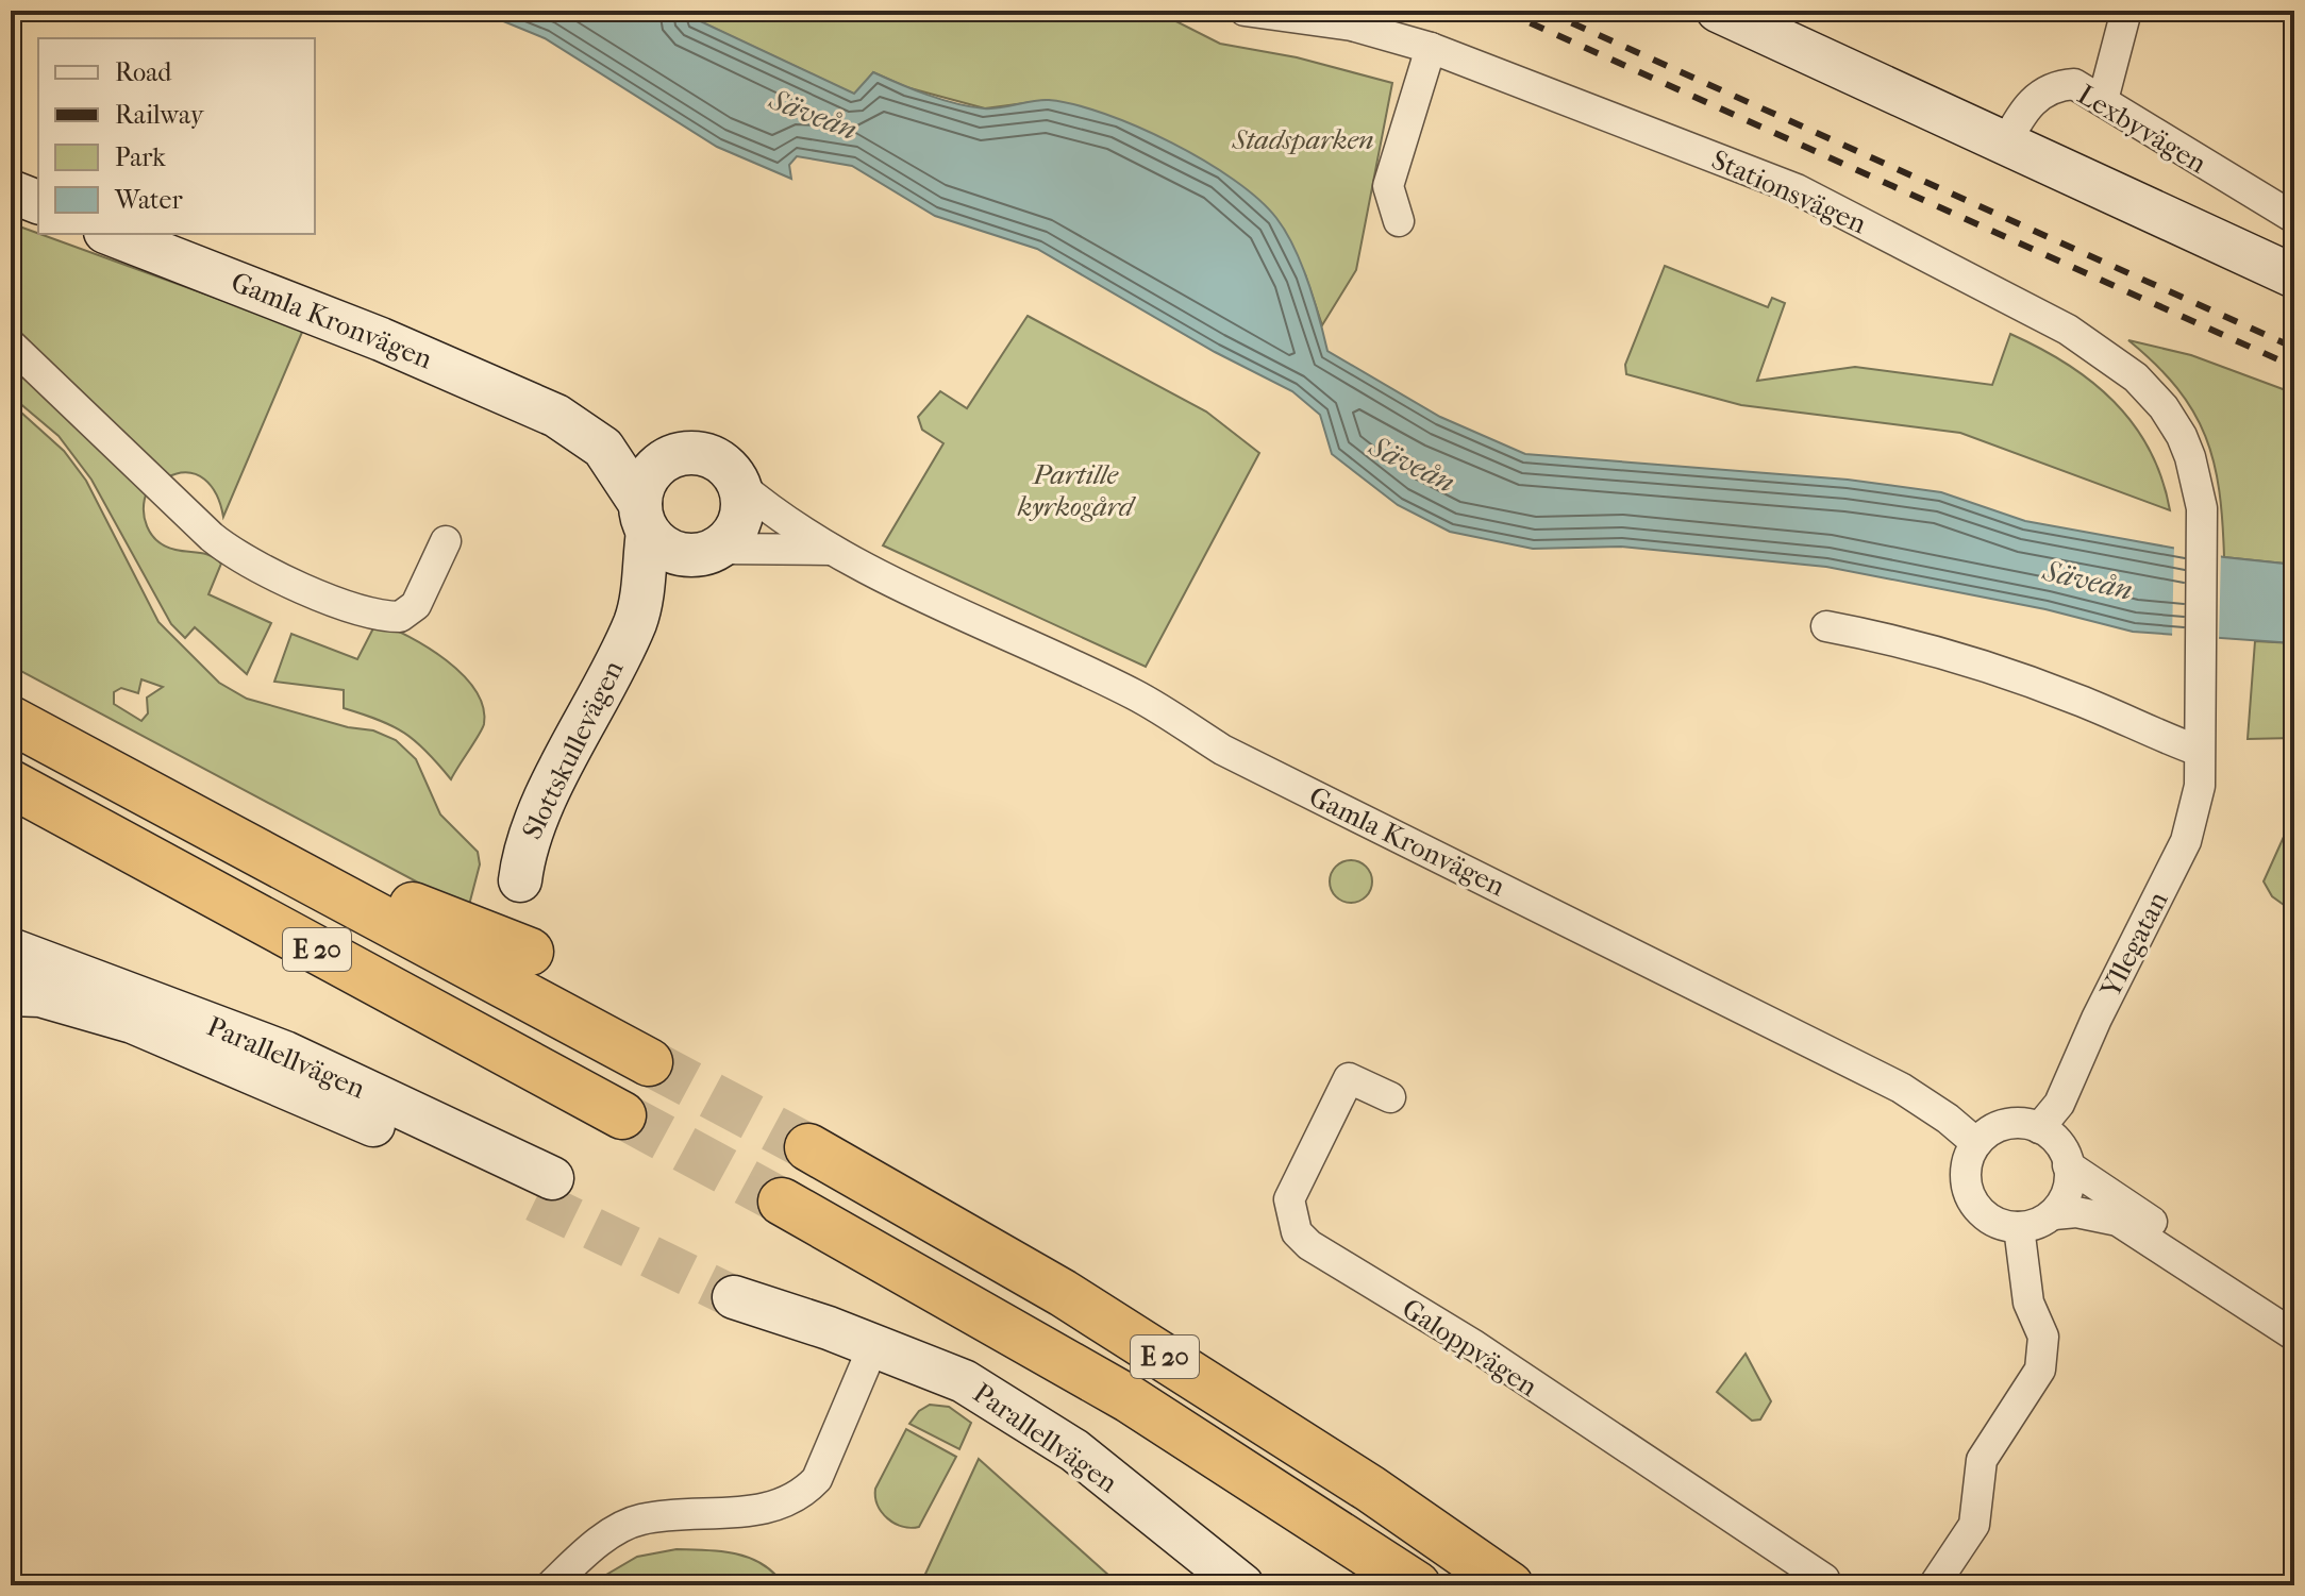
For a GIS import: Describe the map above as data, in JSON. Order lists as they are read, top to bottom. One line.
{"streets":{"highway":["E 20"],"street":["Lexbyvägen","Stationsvägen","Gamla Kronvägen","Slottskullevägen","Yllegatan","Parallellvägen","Galoppvägen"]},"crossings":[["Stationsvägen","Yllegatan"],["Gamla Kronvägen","Slottskullevägen"],["Gamla Kronvägen","Yllegatan"]],"water":["Säveån"],"parks":["Stadsparken","Partille kyrkogård"],"legend":["Road","Railway","Park","Water"]}
